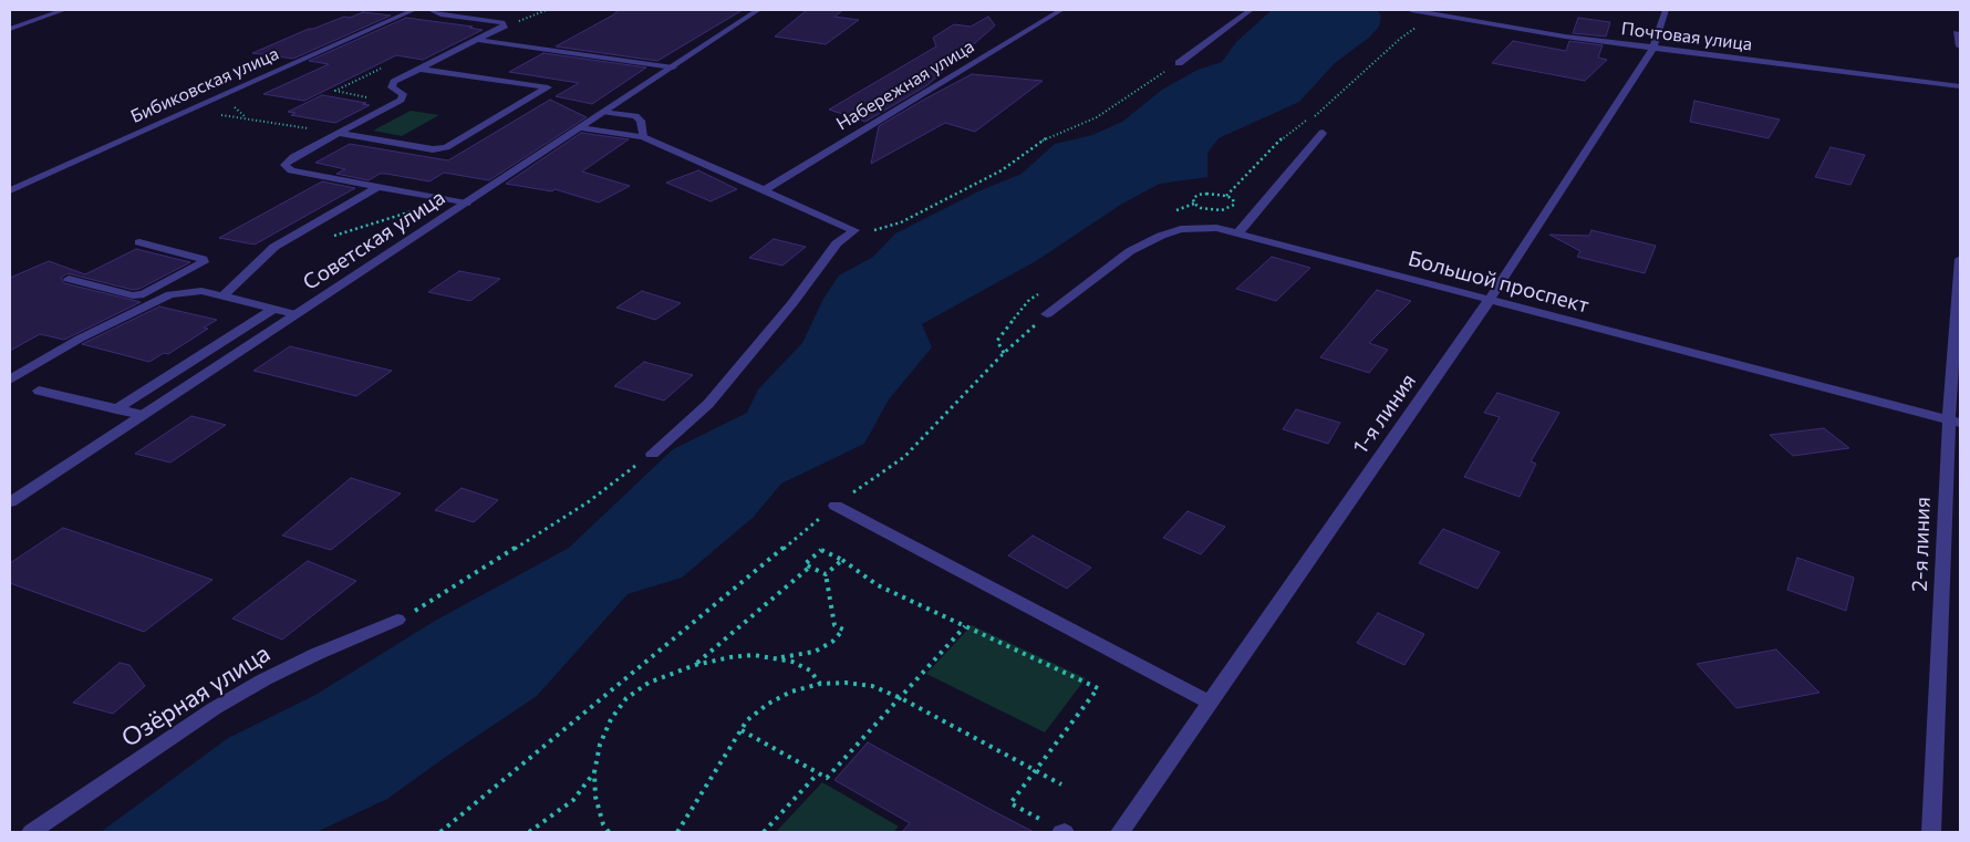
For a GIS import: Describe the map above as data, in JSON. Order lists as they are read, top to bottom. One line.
{"streets":{"street":["Почтовая улица","Бибиковская улица","Набережная улица","Советская улица","Большой проспект","1-я линия","2-я линия","Озёрная улица"]},"crossings":[["Почтовая улица","1-я линия"],["Большой проспект","1-я линия"],["Большой проспект","2-я линия"]]}
